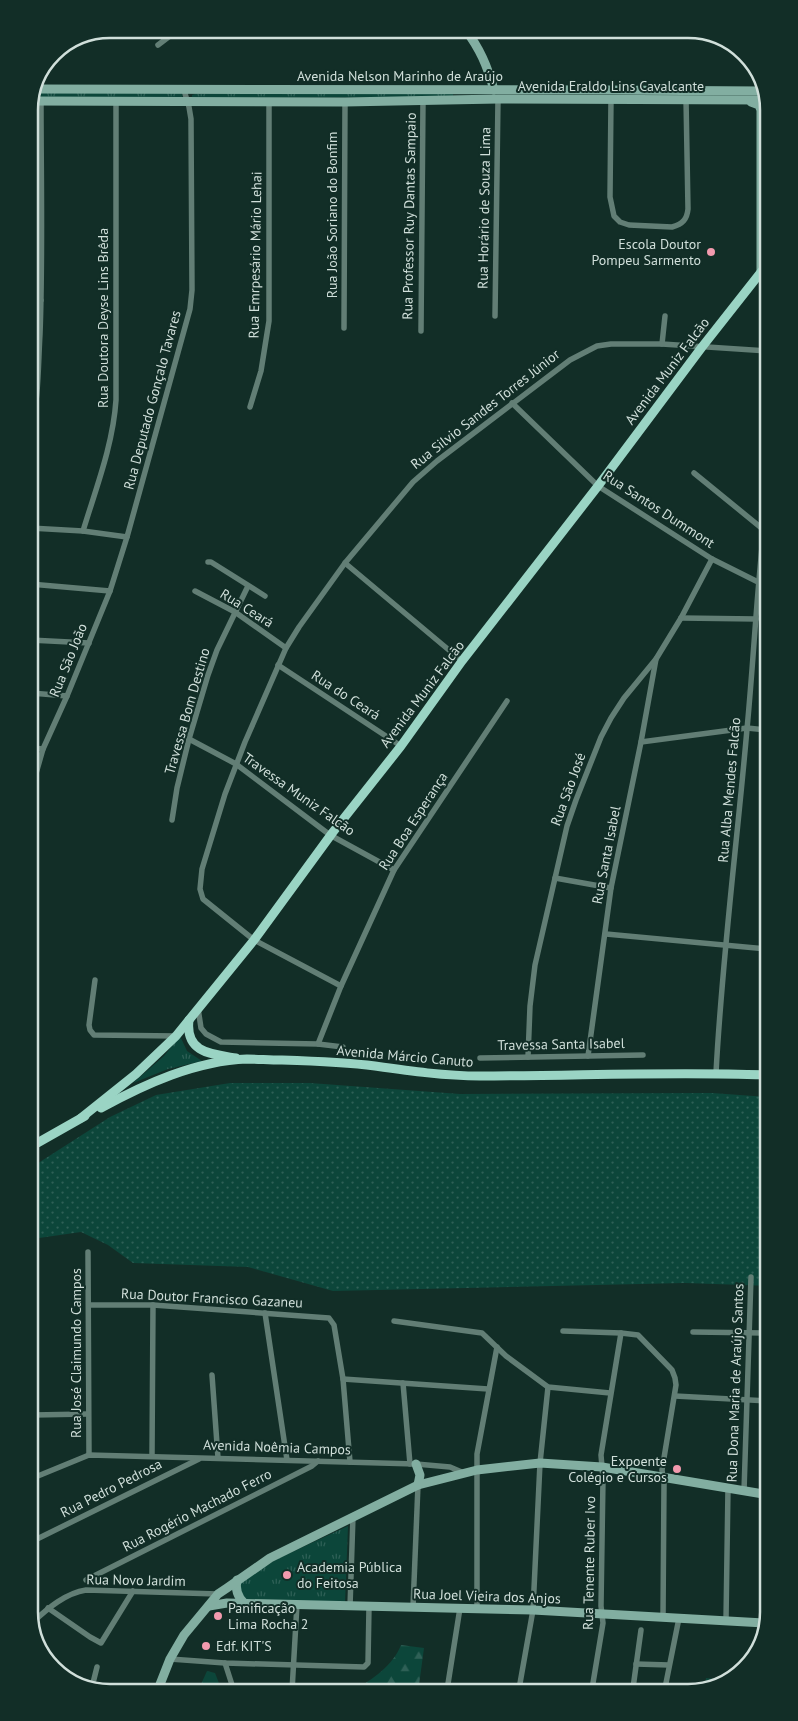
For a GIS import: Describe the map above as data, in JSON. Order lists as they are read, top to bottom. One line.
{"streets":{"main road":["Avenida Nelson Marinho de Araújo","Avenida Eraldo Lins Cavalcante","Avenida Muniz Falcão","Avenida Márcio Canuto","Rua Joel Vieira dos Anjos"],"street":["Rua Horário de Souza Lima","Rua João Soriano do Bonfim","Rua Professor Ruy Dantas Sampaio","Rua Emrpesário Mário Lehai","Rua Doutora Deyse Lins Brêda","Rua Deputado Gonçalo Tavares","Rua Silvio Sandes Torres Júnior","Rua Santos Dummont","Rua Ceará","Rua São João","Rua do Ceará","Travessa Bom Destino","Rua São José","Rua Alba Mendes Falcão","Travessa Muniz Falcão","Rua Boa Esperança","Rua Santa Isabel","Travessa Santa Isabel","Rua Doutor Francisco Gazaneu","Rua José Claimundo Campos","Rua Dona Maria de Araújo Santos","Avenida Noêmia Campos","Rua Pedro Pedrosa","Rua Rogério Machado Ferro","Rua Tenente Ruber Ivo","Rua Novo Jardim"]},"crossings":[["Avenida Nelson Marinho de Araújo","Avenida Eraldo Lins Cavalcante"],["Avenida Nelson Marinho de Araújo","Rua Deputado Gonçalo Tavares"],["Avenida Eraldo Lins Cavalcante","Rua Horário de Souza Lima"],["Avenida Eraldo Lins Cavalcante","Rua João Soriano do Bonfim"],["Avenida Eraldo Lins Cavalcante","Rua Professor Ruy Dantas Sampaio"],["Avenida Eraldo Lins Cavalcante","Rua Emrpesário Mário Lehai"],["Avenida Eraldo Lins Cavalcante","Rua Deputado Gonçalo Tavares"],["Avenida Muniz Falcão","Rua Silvio Sandes Torres Júnior"],["Avenida Muniz Falcão","Rua Santos Dummont"],["Avenida Muniz Falcão","Rua do Ceará"],["Avenida Muniz Falcão","Travessa Muniz Falcão"],["Avenida Muniz Falcão","Avenida Márcio Canuto"],["Rua Deputado Gonçalo Tavares","Rua São João"],["Rua Silvio Sandes Torres Júnior","Rua Santos Dummont"],["Rua Silvio Sandes Torres Júnior","Rua Ceará"],["Rua Silvio Sandes Torres Júnior","Rua do Ceará"],["Rua Silvio Sandes Torres Júnior","Travessa Muniz Falcão"],["Rua Silvio Sandes Torres Júnior","Rua Boa Esperança"],["Rua Santos Dummont","Rua São José"],["Rua Santos Dummont","Rua Alba Mendes Falcão"],["Rua Ceará","Travessa Bom Destino"],["Travessa Bom Destino","Travessa Muniz Falcão"],["Rua São José","Rua Santa Isabel"],["Rua São José","Travessa Santa Isabel"],["Rua Alba Mendes Falcão","Avenida Márcio Canuto"],["Travessa Muniz Falcão","Rua Boa Esperança"],["Rua Santa Isabel","Travessa Santa Isabel"],["Rua Doutor Francisco Gazaneu","Rua José Claimundo Campos"],["Rua José Claimundo Campos","Avenida Noêmia Campos"],["Avenida Noêmia Campos","Rua Pedro Pedrosa"],["Avenida Noêmia Campos","Rua Rogério Machado Ferro"],["Rua Tenente Ruber Ivo","Rua Joel Vieira dos Anjos"]],"places":["Escola Doutor Pompeu Sarmento","Expoente Colégio e Cursos","Academia Pública do Feitosa","Panificação Lima Rocha 2","Edf. KIT'S"]}
